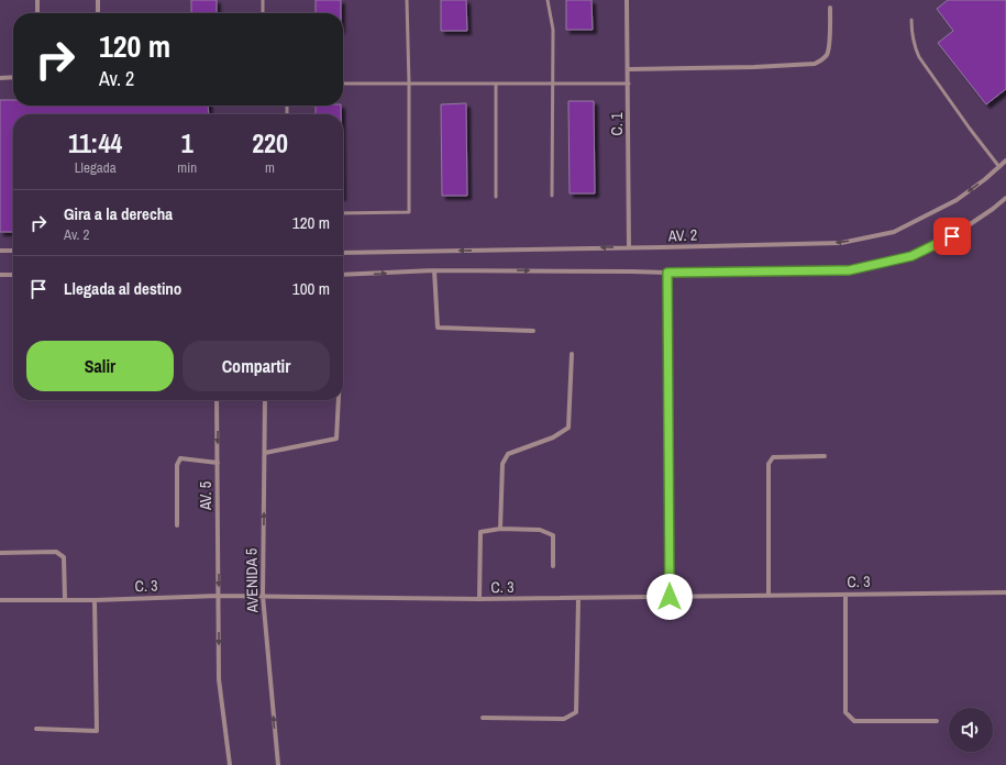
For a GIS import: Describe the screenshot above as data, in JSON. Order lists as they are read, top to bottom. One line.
{"streets":{"street":["C. 1","AV. 2","AV. 5","AVENIDA 5","C. 3"]},"crossings":[["C. 1","AV. 2"],["AV. 5","C. 3"],["AVENIDA 5","C. 3"]],"one_way":["AV. 5","AVENIDA 5"],"page":{"turn":["120 m","Av. 2"],"eta":["11:44","Llegada","1","min","220","m"],"list":[{"name":"Gira a la derecha","note":"Av. 2","value":"120 m"},{"name":"Llegada al destino","value":"100 m"}],"buttons":["Salir","Compartir"]}}
